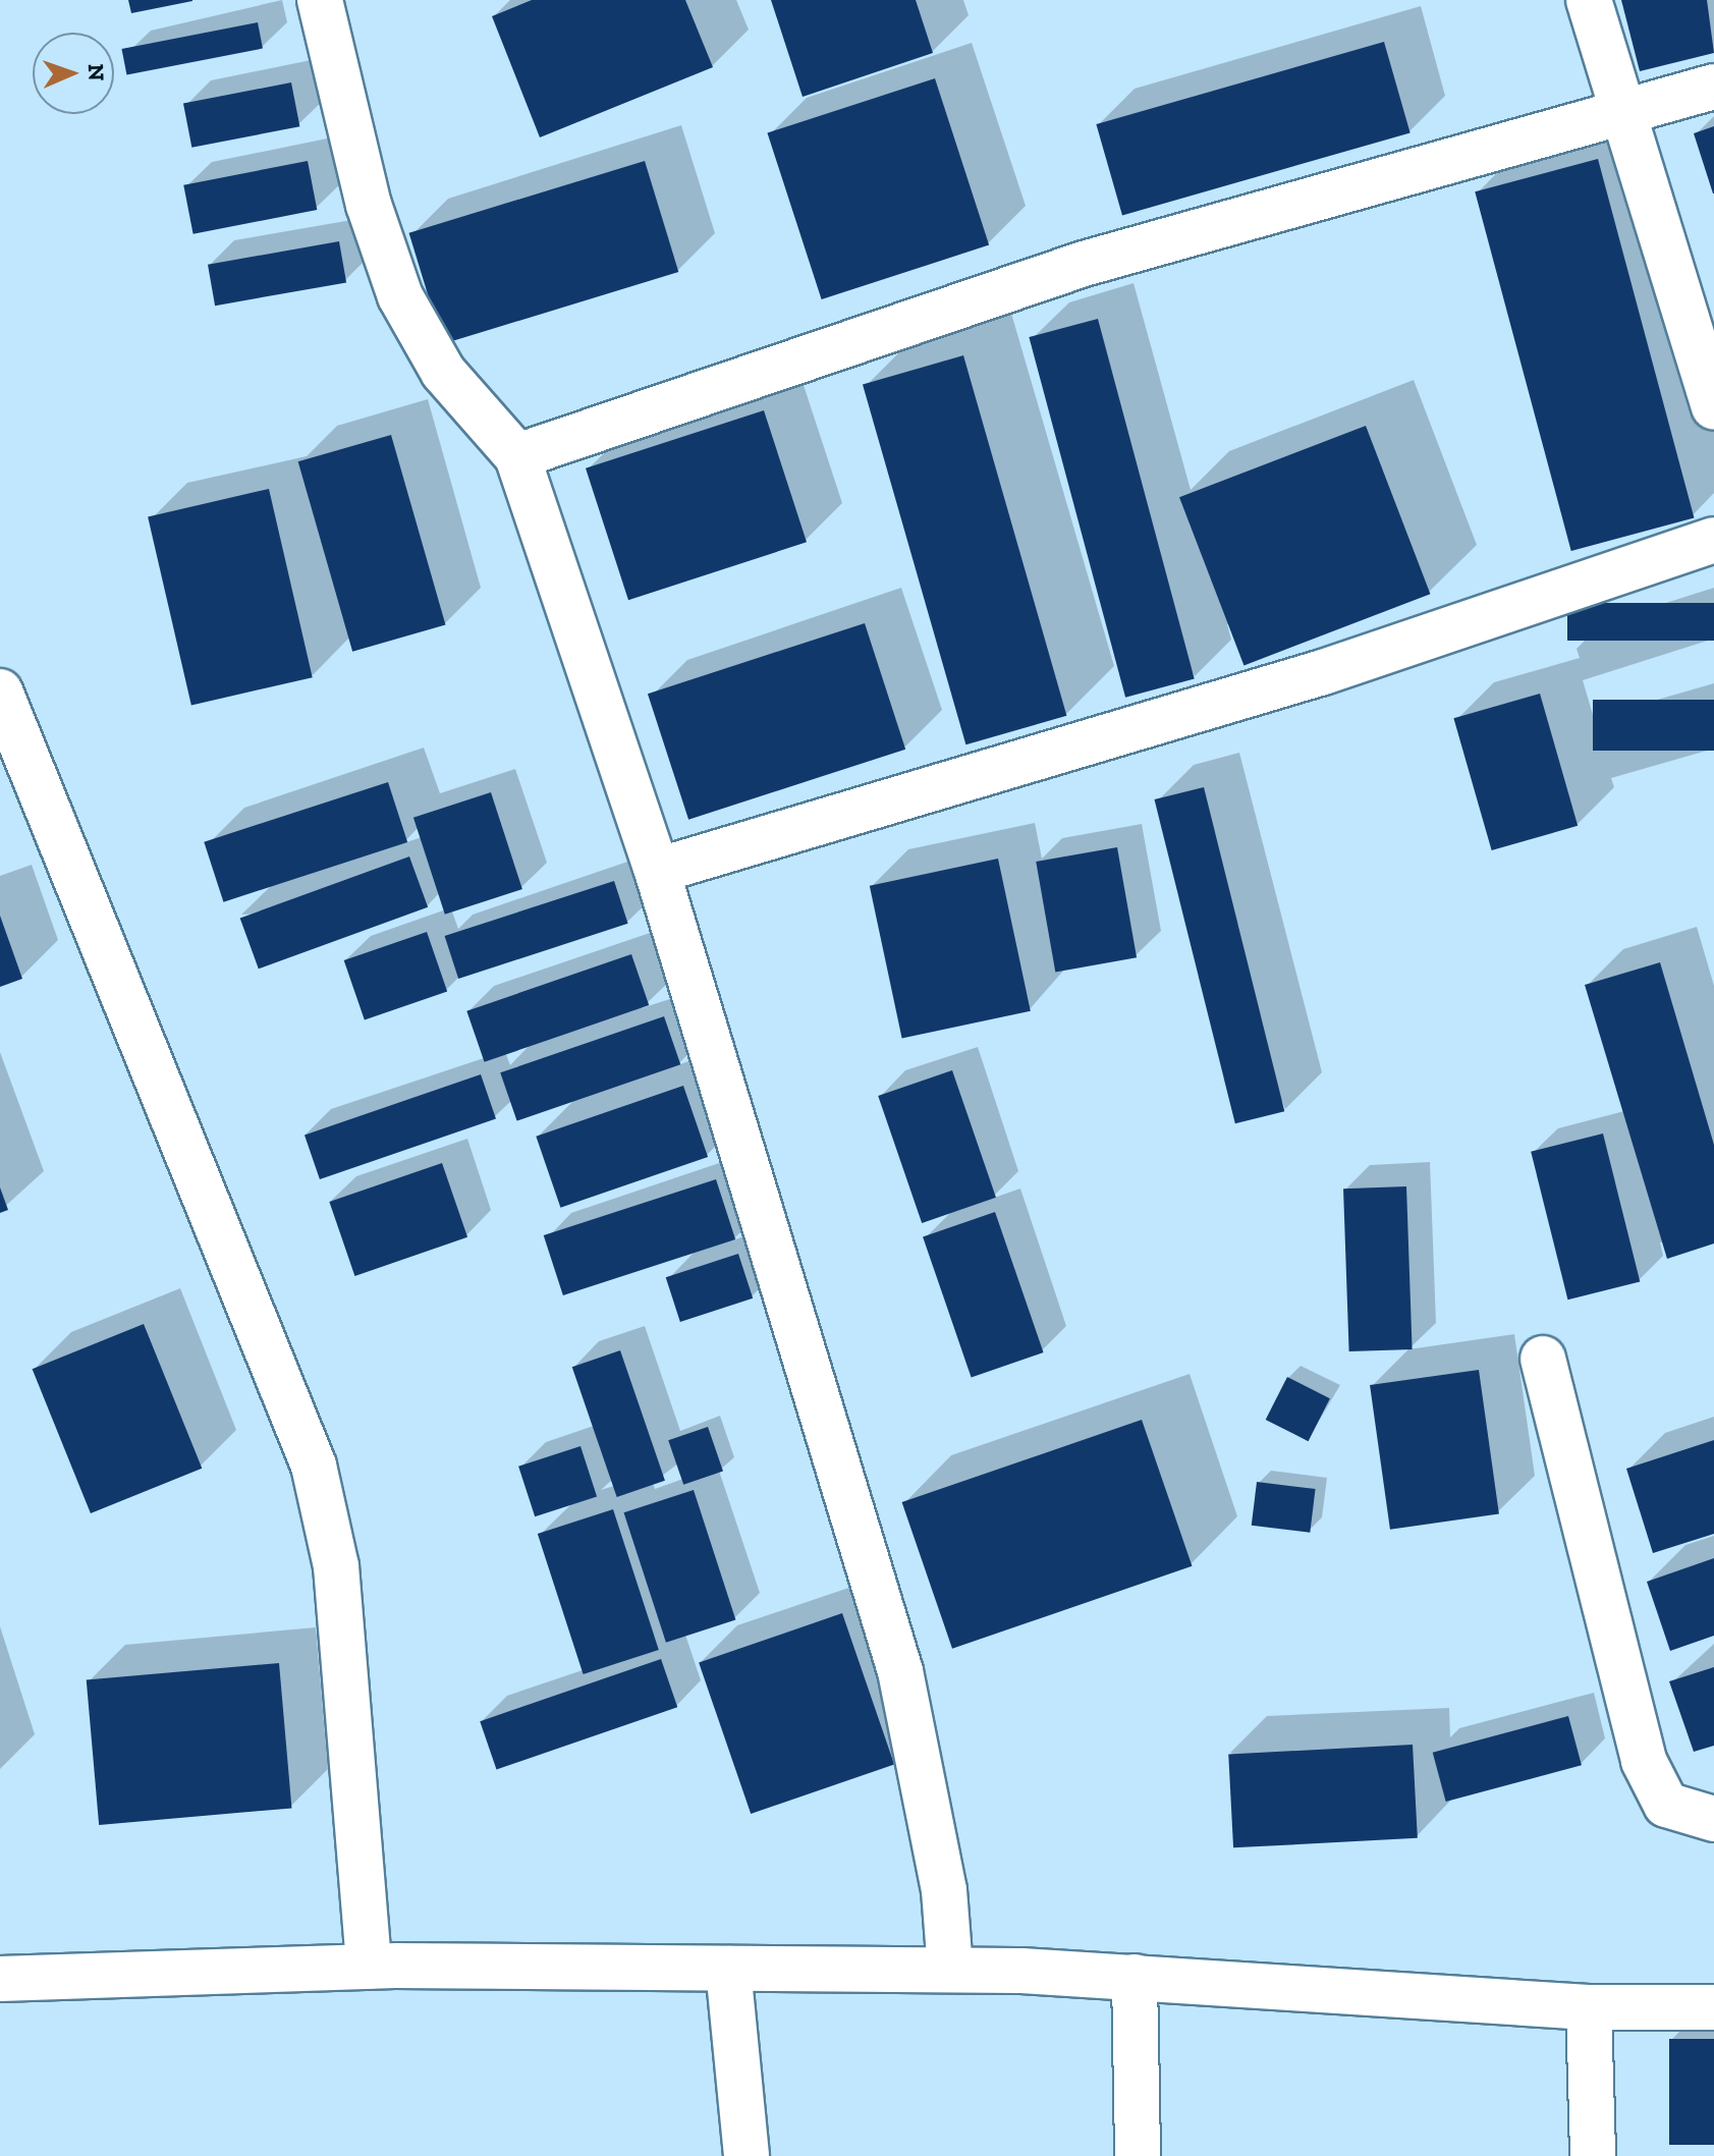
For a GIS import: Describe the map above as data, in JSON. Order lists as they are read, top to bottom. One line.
{"north":"right"}
